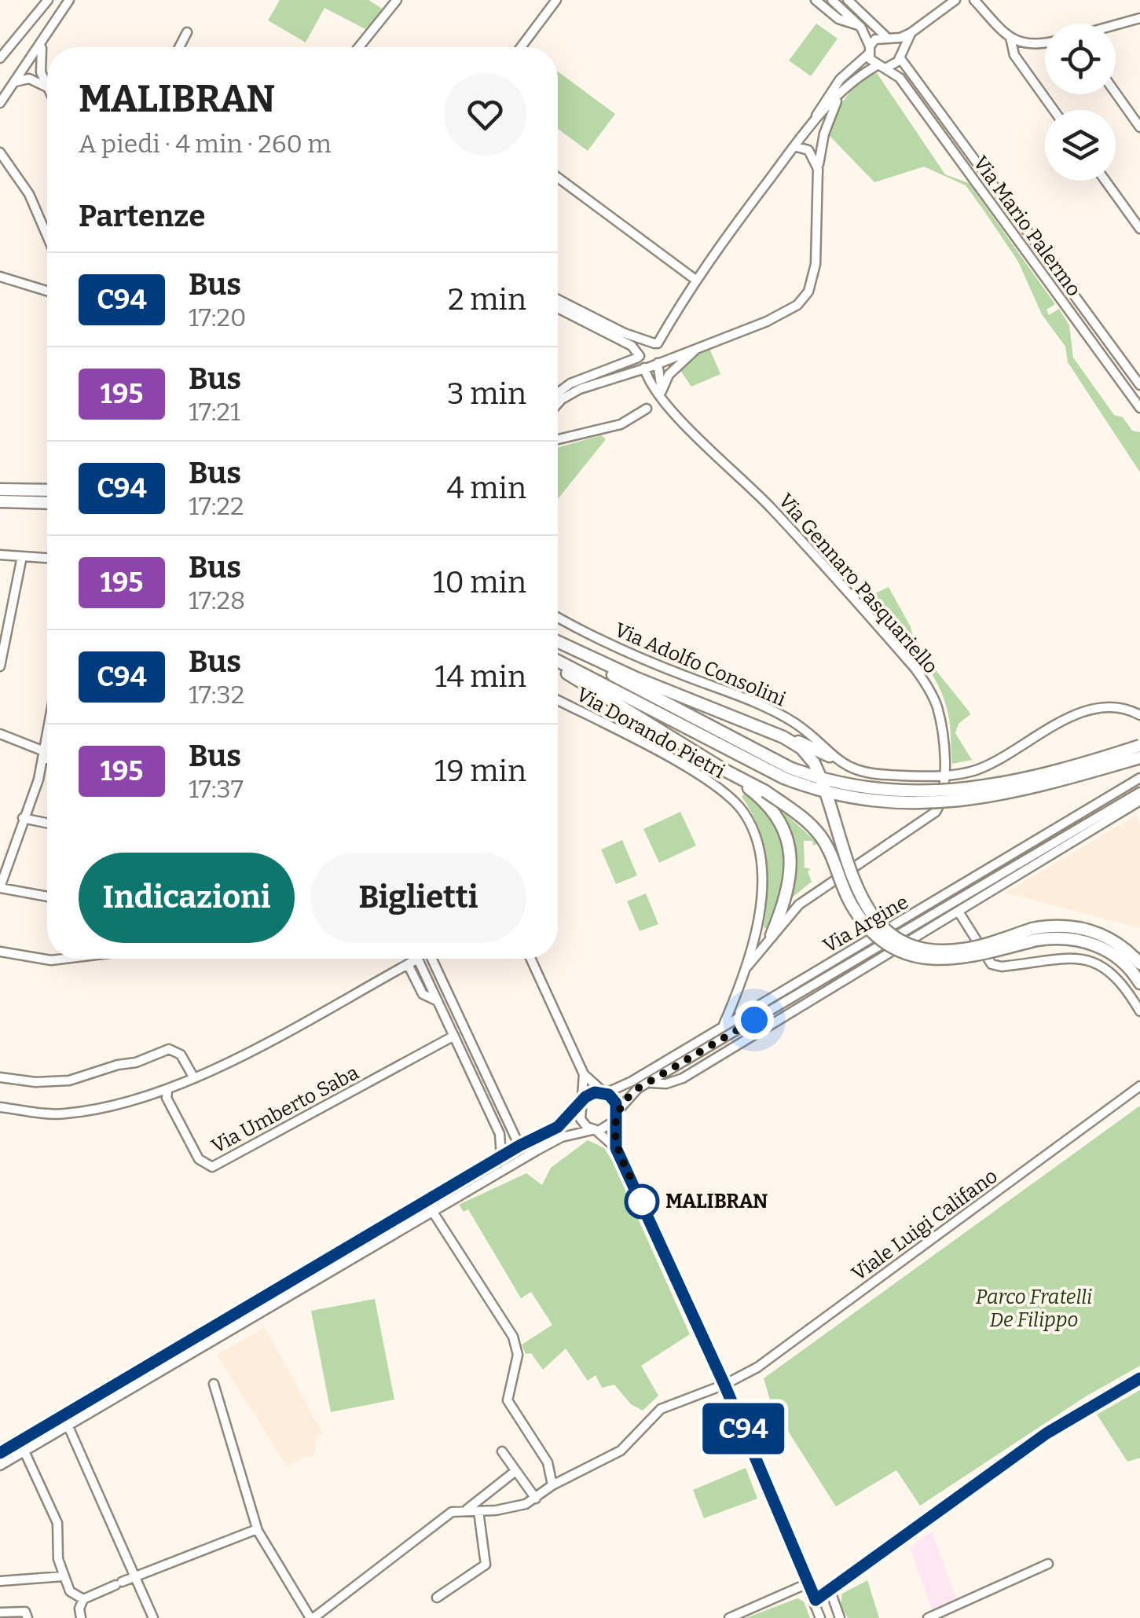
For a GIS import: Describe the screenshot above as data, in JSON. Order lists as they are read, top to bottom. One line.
{"streets":{"street":["Via Mario Palermo","Via Gennaro Pasquariello","Via Adolfo Consolini","Via Dorando Pietri","Via Argine","Via Umberto Saba","Viale Luigi Califano"]},"crossings":[["Via Gennaro Pasquariello","Via Adolfo Consolini"],["Via Gennaro Pasquariello","Via Dorando Pietri"],["Via Dorando Pietri","Via Argine"]],"parks":["Parco Fratelli De Filippo"],"places":["MALIBRAN"],"lines":["bus line C94"],"page":{"on_map":"C94","heading":[["MALIBRAN","A piedi · 4 min · 260 m"],"Partenze"],"list":[{"mark":"C94","name":"Bus","note":"17:20","value":"2 min"},{"mark":"195","name":"Bus","note":"17:21","value":"3 min"},{"mark":"C94","name":"Bus","note":"17:22","value":"4 min"},{"mark":"195","name":"Bus","note":"17:28","value":"10 min"},{"mark":"C94","name":"Bus","note":"17:32","value":"14 min"},{"mark":"195","name":"Bus","note":"17:37","value":"19 min"}],"buttons":["Indicazioni","Biglietti"]}}
